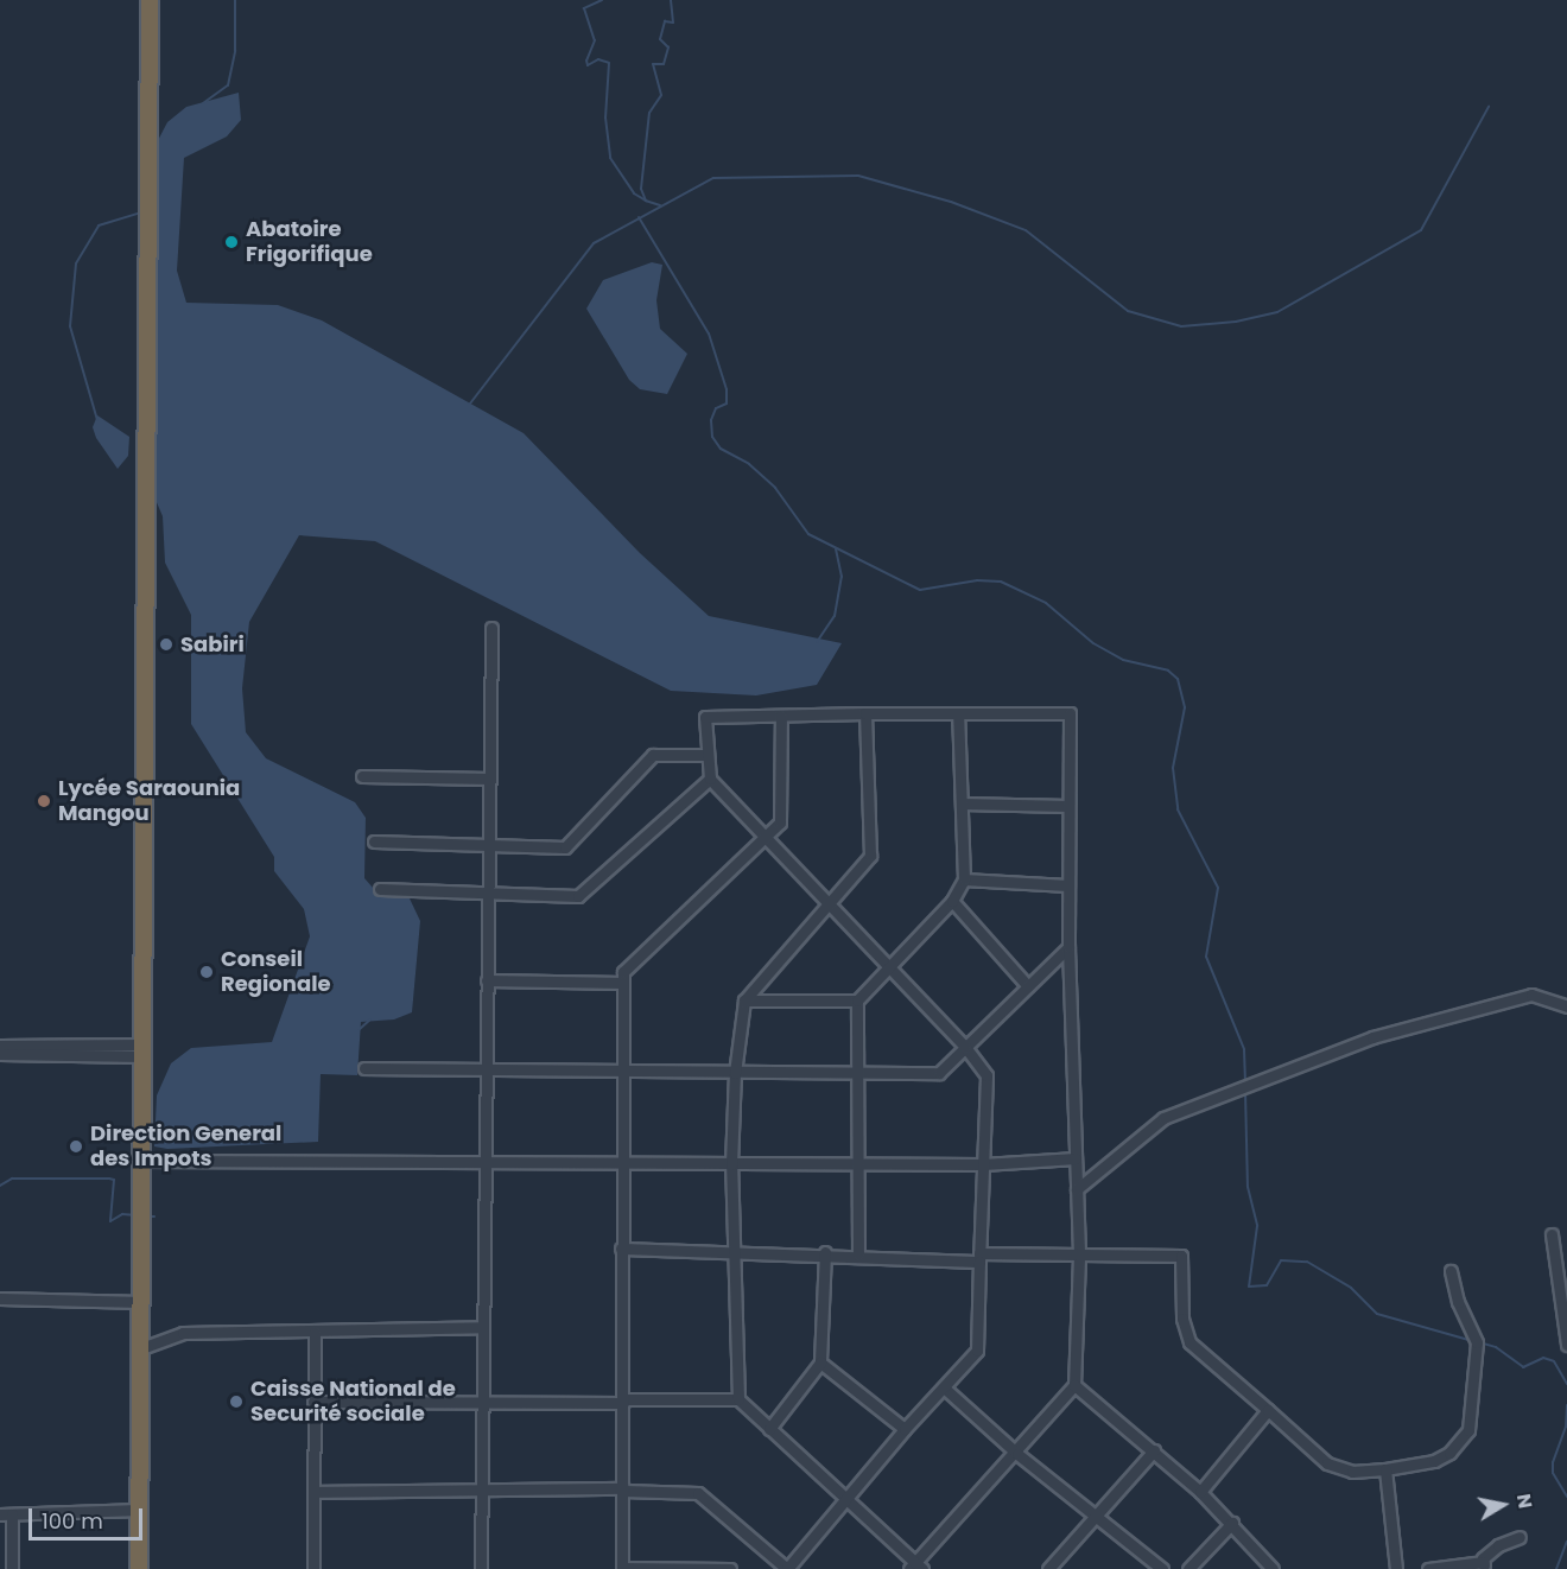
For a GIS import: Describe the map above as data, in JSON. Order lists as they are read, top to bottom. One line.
{"places":["Abatoire Frigorifique","Sabiri","Lycée Saraounia Mangou","Conseil Regionale","Direction General des Impots","Caisse National de Securité sociale"],"scale_bar":"100 m","north":"right"}
